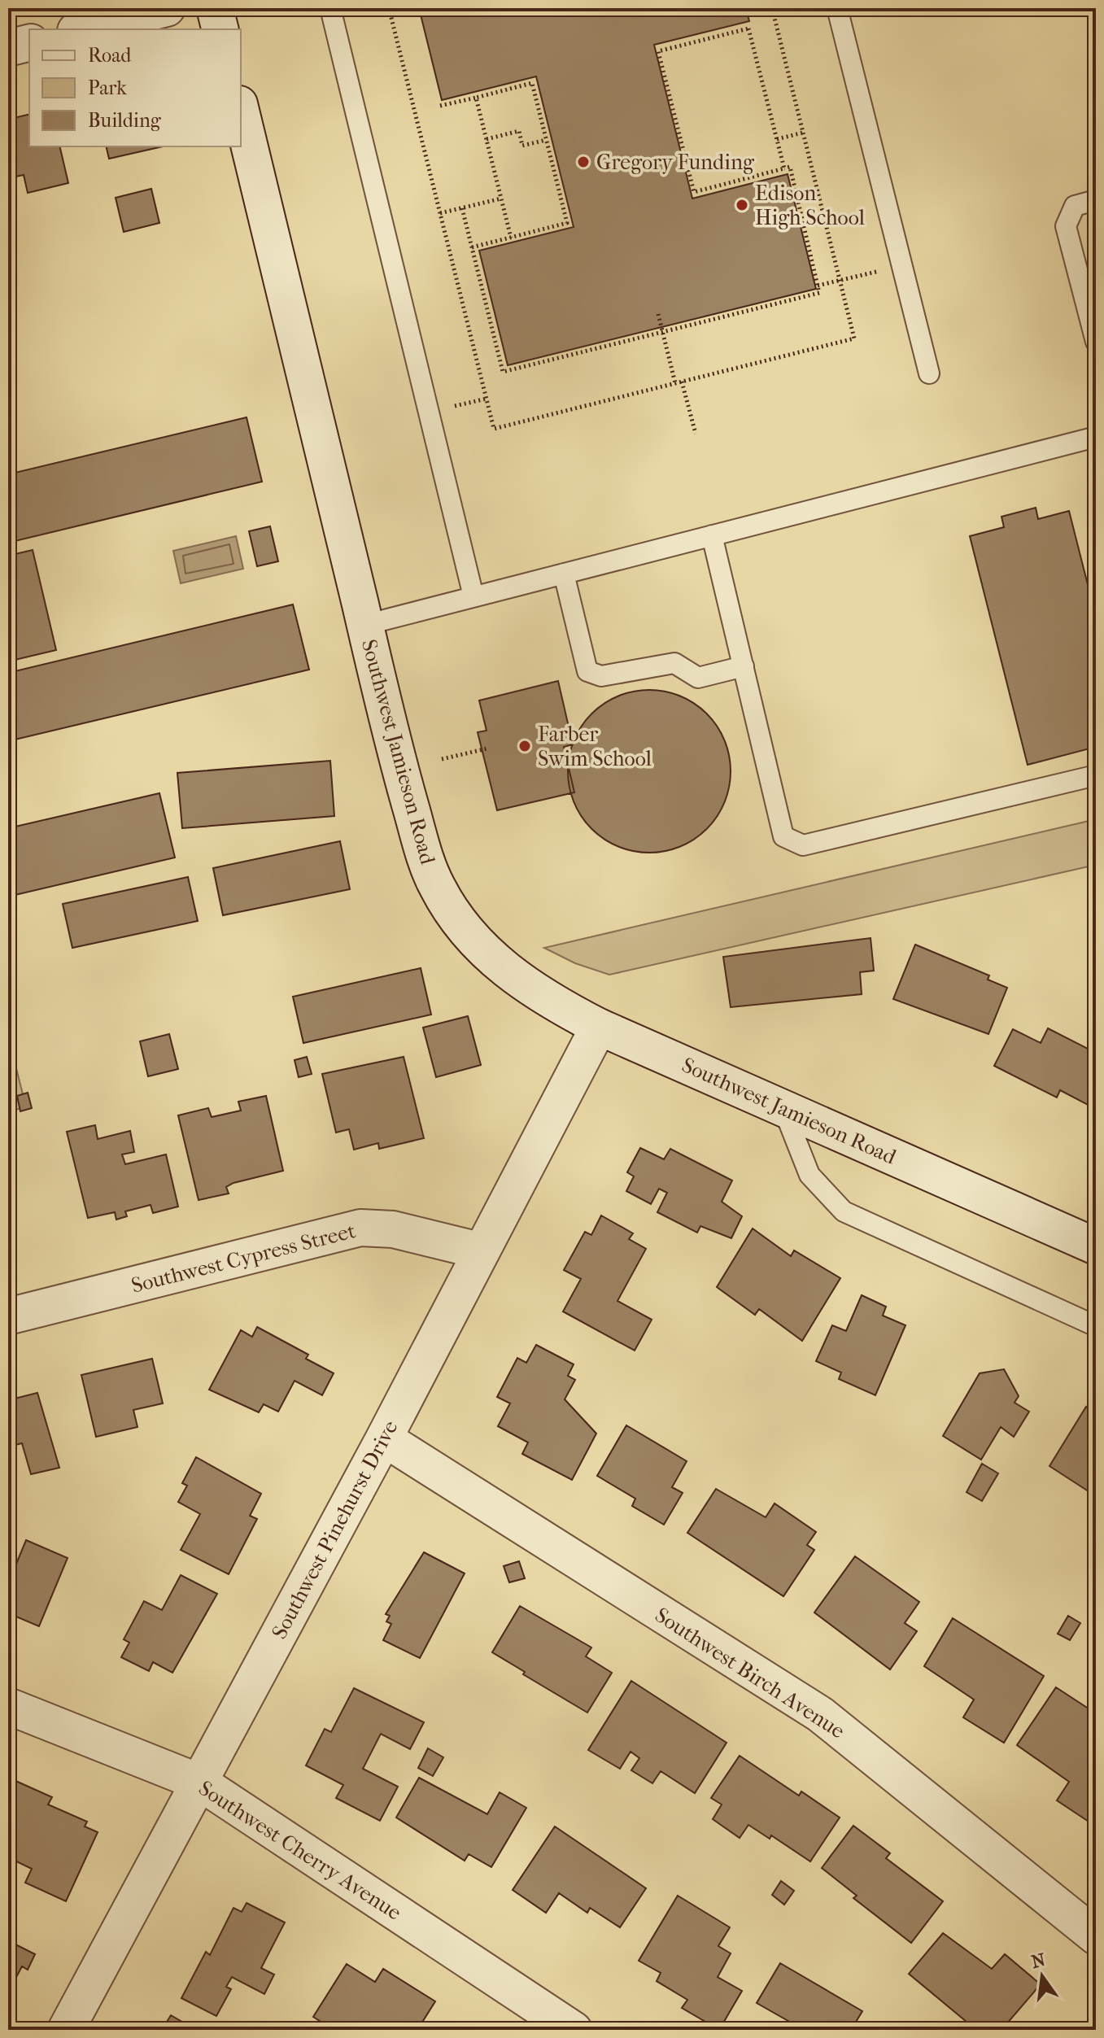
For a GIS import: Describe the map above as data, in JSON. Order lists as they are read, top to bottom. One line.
{"streets":{"street":["Southwest Jamieson Road","Southwest Cypress Street","Southwest Pinehurst Drive","Southwest Birch Avenue","Southwest Cherry Avenue"]},"crossings":[["Southwest Jamieson Road","Southwest Pinehurst Drive"],["Southwest Cypress Street","Southwest Pinehurst Drive"],["Southwest Pinehurst Drive","Southwest Birch Avenue"],["Southwest Pinehurst Drive","Southwest Cherry Avenue"]],"places":["Gregory Funding","Edison High School","Farber Swim School"],"legend":["Road","Park","Building"],"north":"top"}
